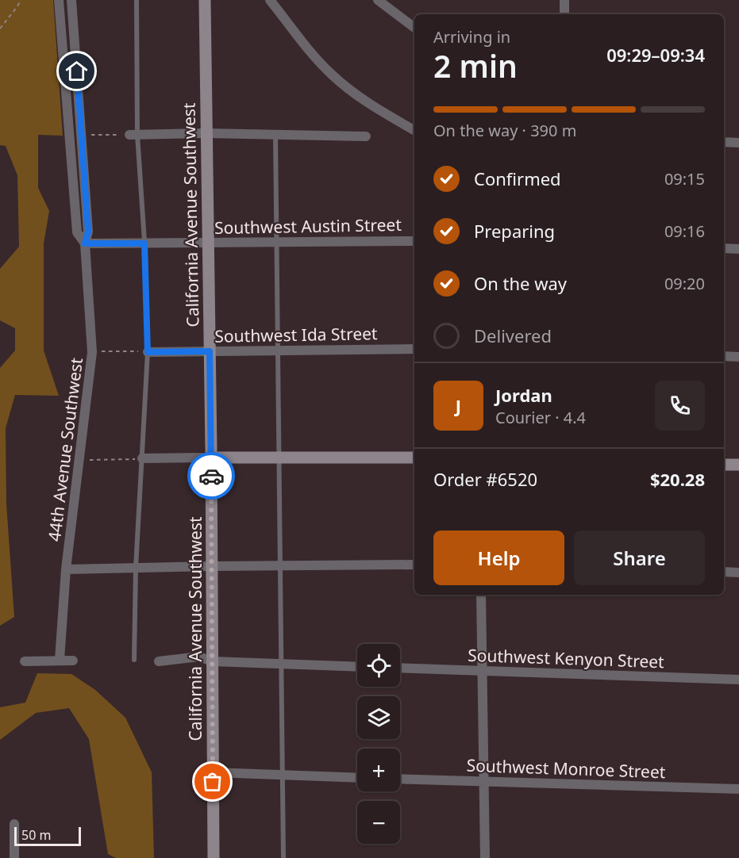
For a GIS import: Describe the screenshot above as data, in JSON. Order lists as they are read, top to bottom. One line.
{"streets":{"main road":["California Avenue Southwest"],"street":["Southwest Austin Street","Southwest Ida Street","44th Avenue Southwest","Southwest Kenyon Street","Southwest Monroe Street"]},"crossings":[["California Avenue Southwest","Southwest Austin Street"],["California Avenue Southwest","Southwest Ida Street"],["Southwest Austin Street","44th Avenue Southwest"]],"scale_bar":"50 m","page":{"heading":["2 min","Arriving in","09:29–09:34"],"panel":["Jordan","Courier · 4.4","Order #6520","$20.28"],"bar":"On the way · 390 m","list":[["Confirmed","09:15"],["Preparing","09:16"],["On the way","09:20"],"Delivered"],"round":"J","buttons":["Help","Share"],"map_buttons":["+","−"],"scale":"50 m"}}
